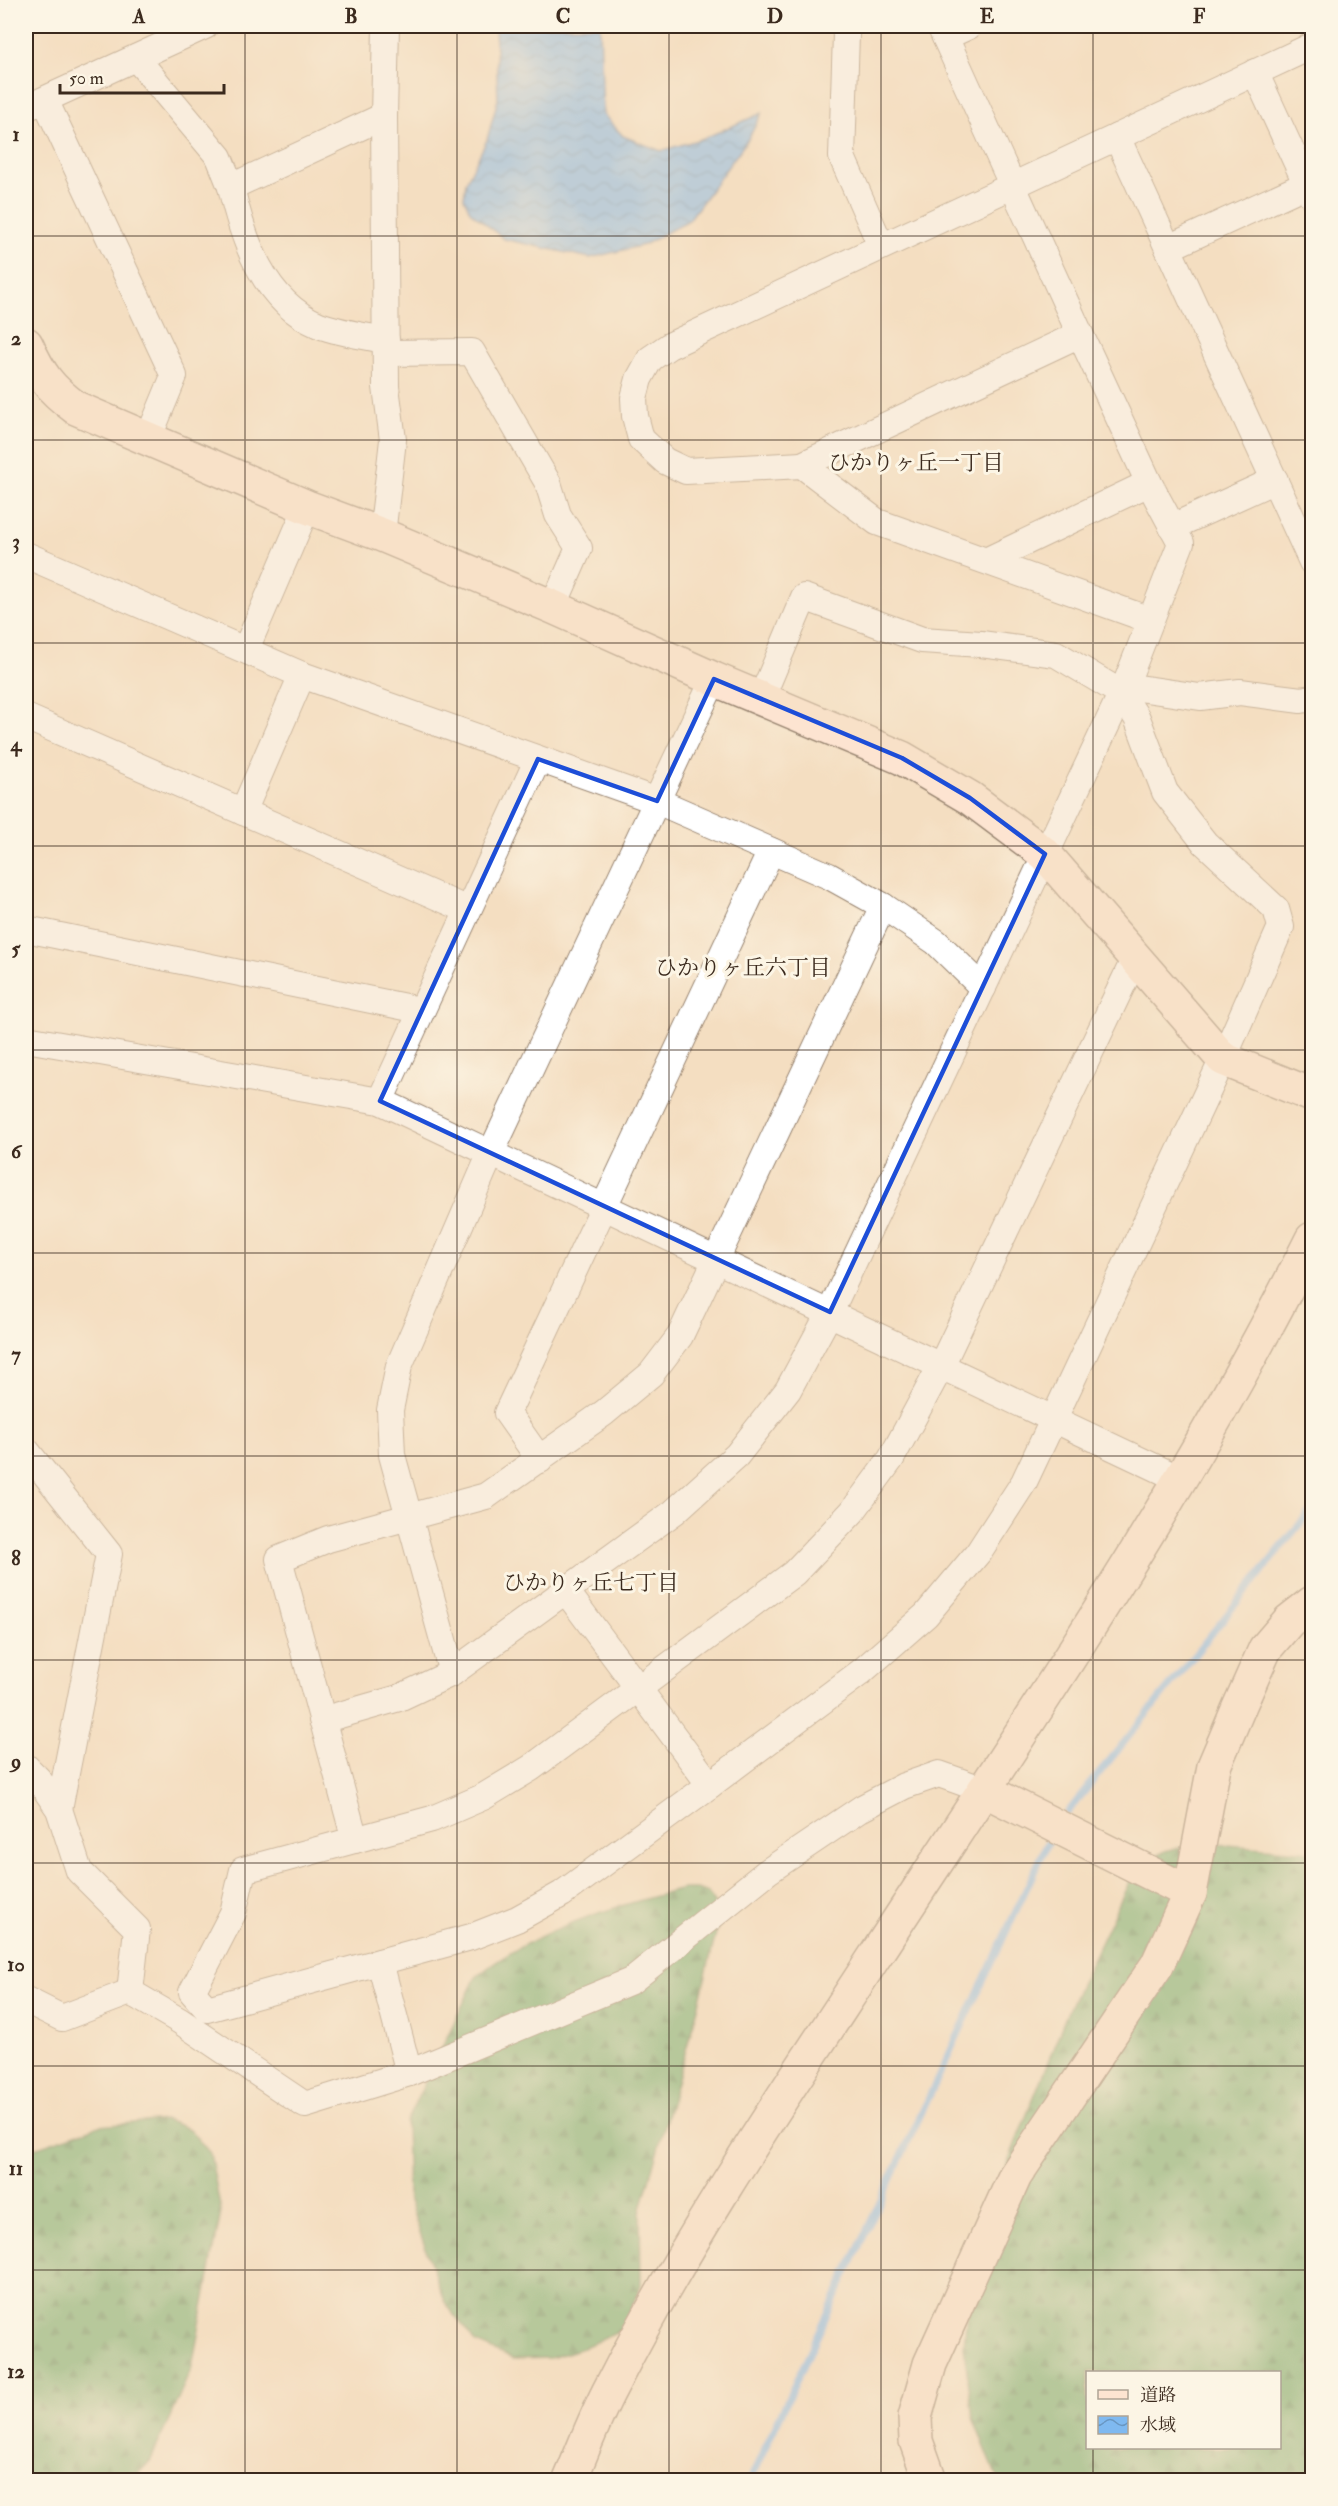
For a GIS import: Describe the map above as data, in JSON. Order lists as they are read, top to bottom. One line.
{"districts":["ひかりヶ丘一丁目","ひかりヶ丘六丁目","ひかりヶ丘七丁目"],"legend":["道路","水域"],"scale_bar":"50 m","grid":{"columns":["A","B","C","D","E","F"],"rows":["1","2","3","4","5","6","7","8","9","10","11","12"]}}
